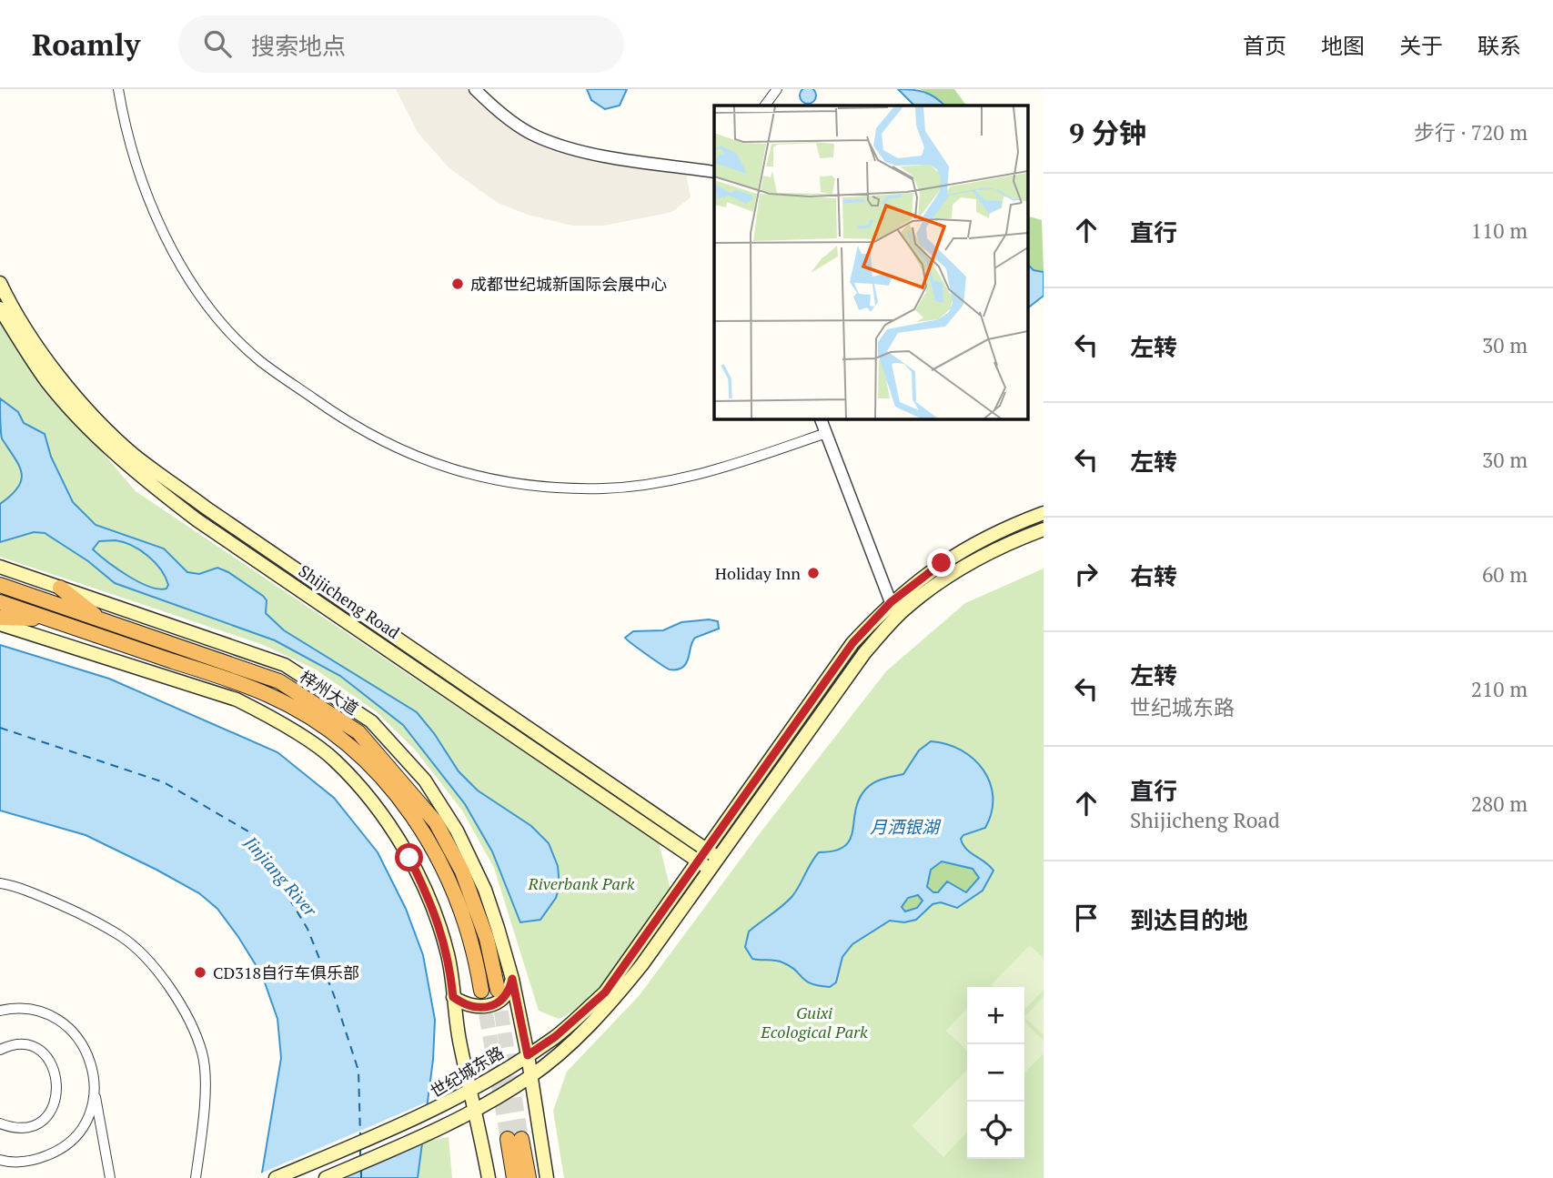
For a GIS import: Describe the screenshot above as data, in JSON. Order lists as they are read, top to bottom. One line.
{"streets":{"highway":["梓州大道"],"main road":["Shijicheng Road","世纪城东路"]},"crossings":[["Shijicheng Road","世纪城东路"]],"water":["月洒银湖","Jinjiang River"],"parks":["Riverbank Park","Guixi Ecological Park"],"places":["成都世纪城新国际会展中心","Holiday Inn","CD318自行车俱乐部"],"page":{"header":"Roamly","search":"搜索地点","nav":["首页","地图","关于","联系"],"heading":["9 分钟","步行 · 720 m"],"list":[["直行","110 m"],["左转","30 m"],["左转","30 m"],["右转","60 m"],["左转","世纪城东路","210 m"],["直行","Shijicheng Road","280 m"],"到达目的地"],"map_buttons":["+","−"]}}
